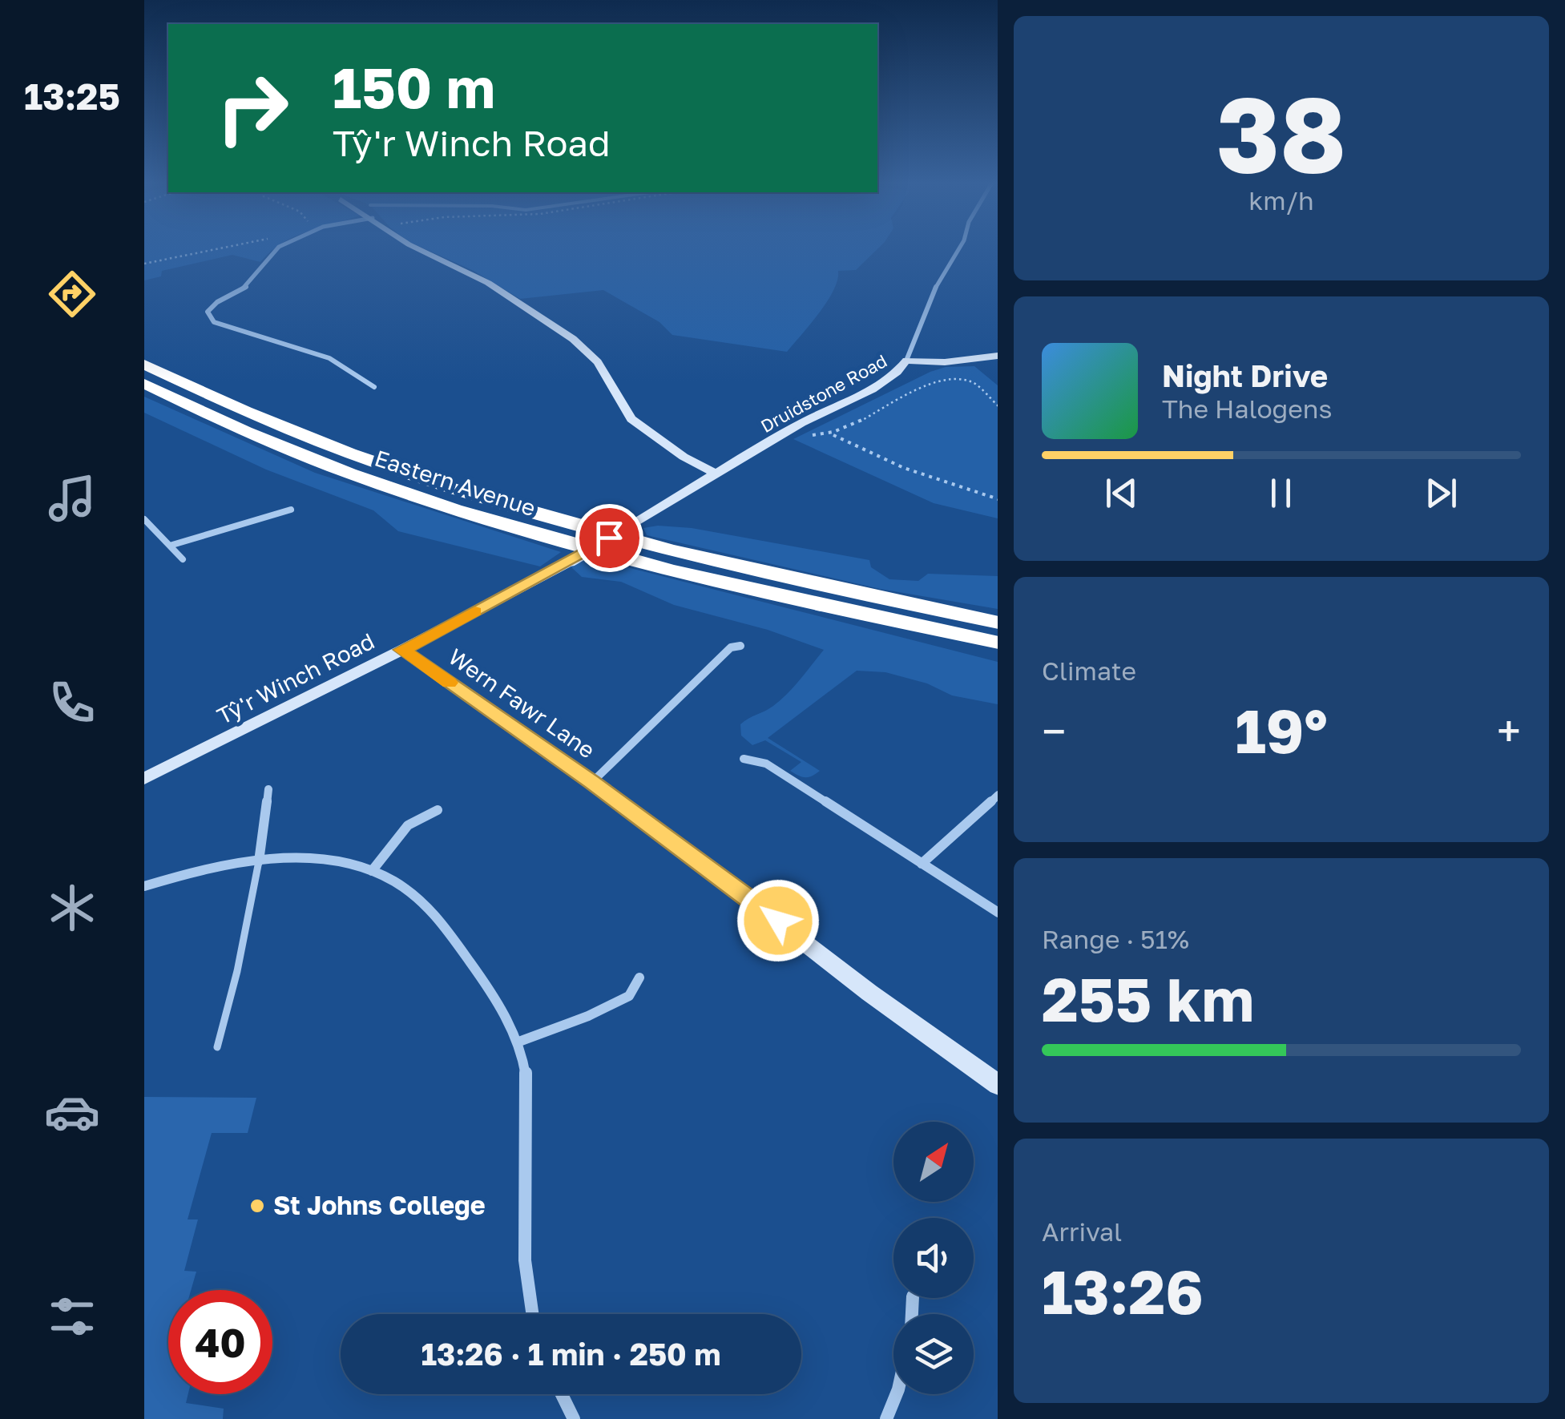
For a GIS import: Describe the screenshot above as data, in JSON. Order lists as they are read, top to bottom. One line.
{"streets":{"highway":["Eastern Avenue"],"main road":["Druidstone Road","Tŷ'r Winch Road","Wern Fawr Lane"]},"crossings":[["Druidstone Road","Tŷ'r Winch Road"],["Tŷ'r Winch Road","Wern Fawr Lane"]],"places":["St Johns College"],"north":"top right","page":{"tabs":"13:25","tile":[["38","km/h"],"Climate",["Range · 51%","255 km"],["Arrival","13:26"]],"turn":["150 m","Tŷ'r Winch Road"],"song":["Night Drive","The Halogens"],"heat":["−","19°","+"],"limit":"40","trip":"13:26 · 1 min · 250 m"}}
